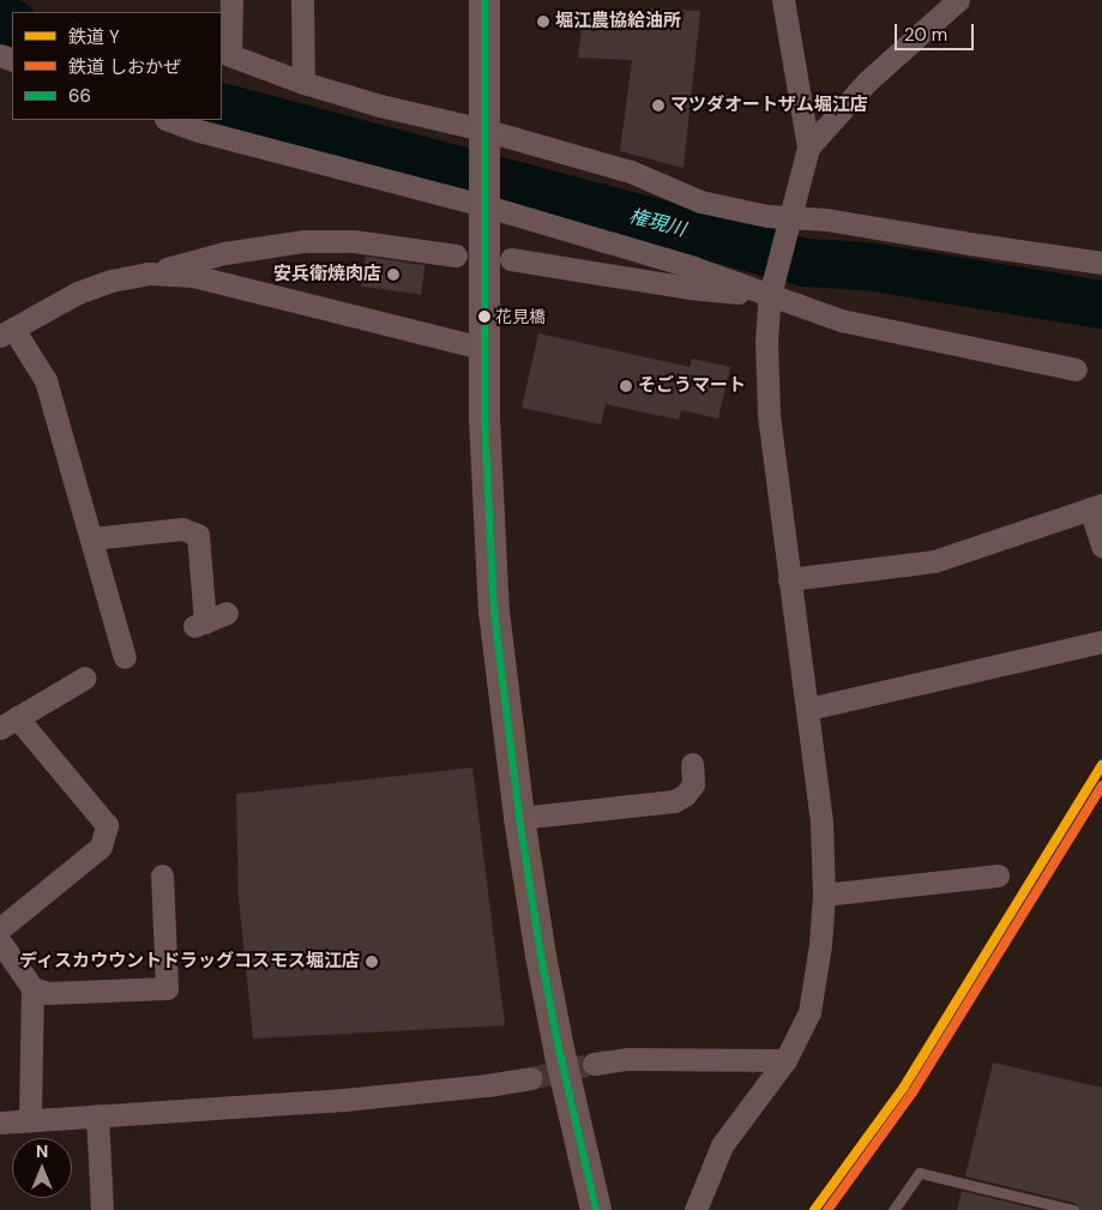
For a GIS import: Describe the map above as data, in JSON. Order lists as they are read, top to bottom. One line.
{"water":["権現川"],"places":["堀江農協給油所","マツダオートザム堀江店","安兵衛焼肉店","花見橋","そごうマート","ディスカウウントドラッグコスモス堀江店"],"lines":["transit line 66","rail line Y","rail line しおかぜ"],"legend":["鉄道 Y","鉄道 しおかぜ","66"],"scale_bar":"20 m","north":"top"}
